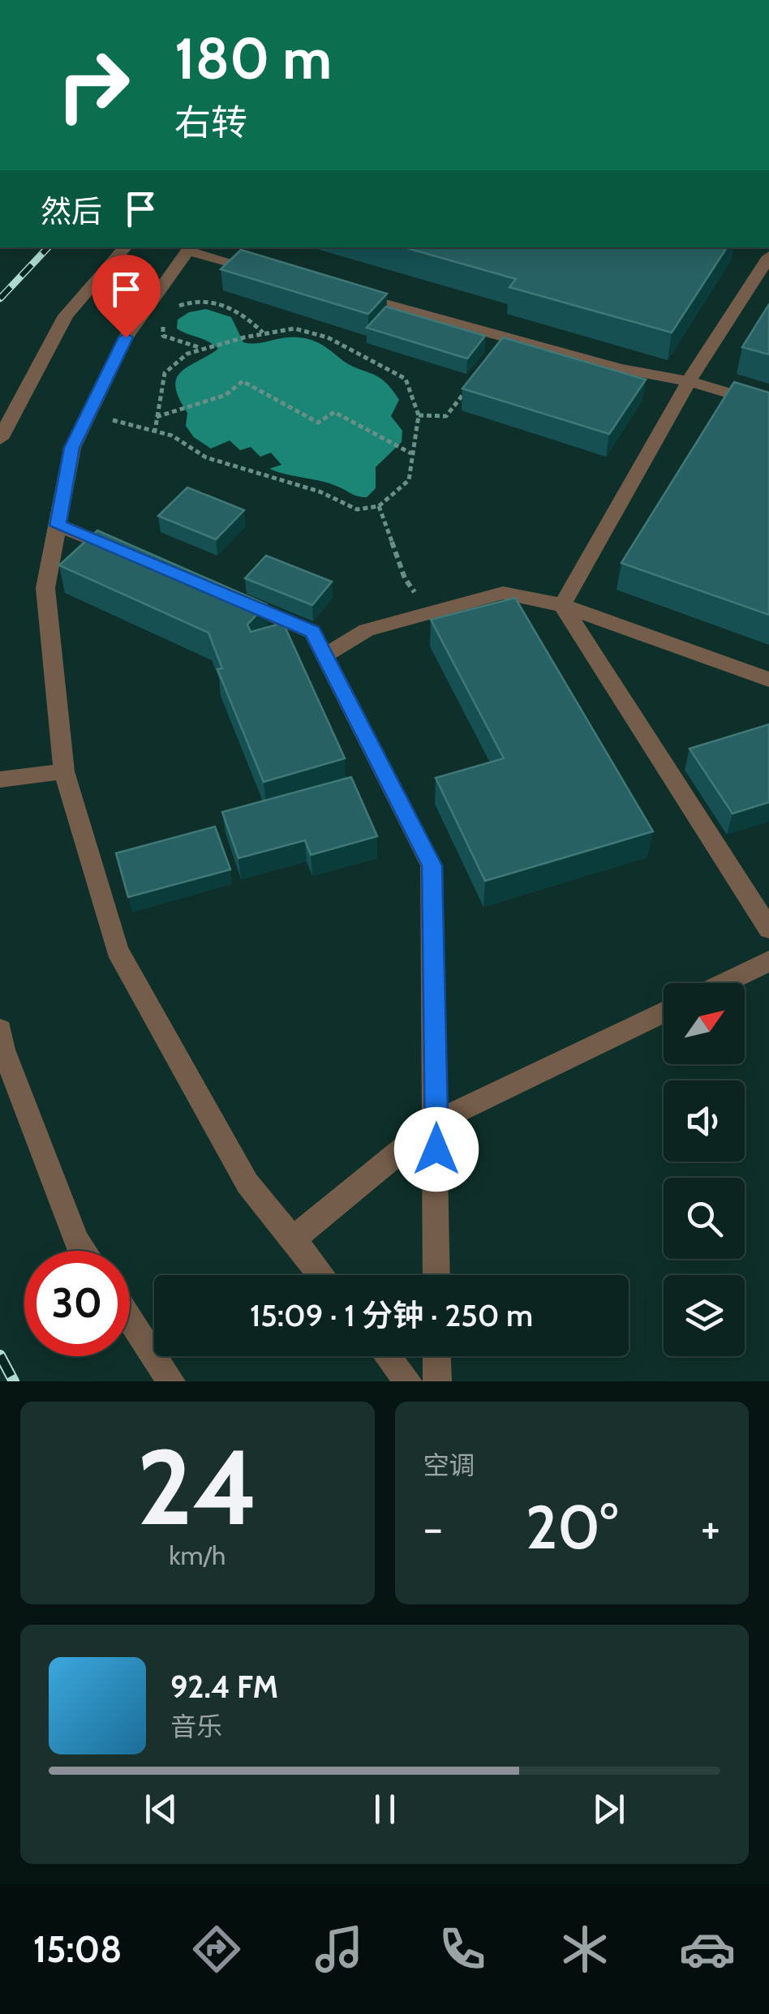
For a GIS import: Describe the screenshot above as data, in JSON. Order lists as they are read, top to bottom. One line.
{"north":"top right","page":{"turn":["180 m","右转"],"then":"然后","limit":"30","trip":"15:09 · 1 分钟 · 250 m","tile":[["24","km/h"],"空调"],"heat":["−","20°","+"],"song":["92.4 FM","音乐"],"tabs":"15:08"}}
